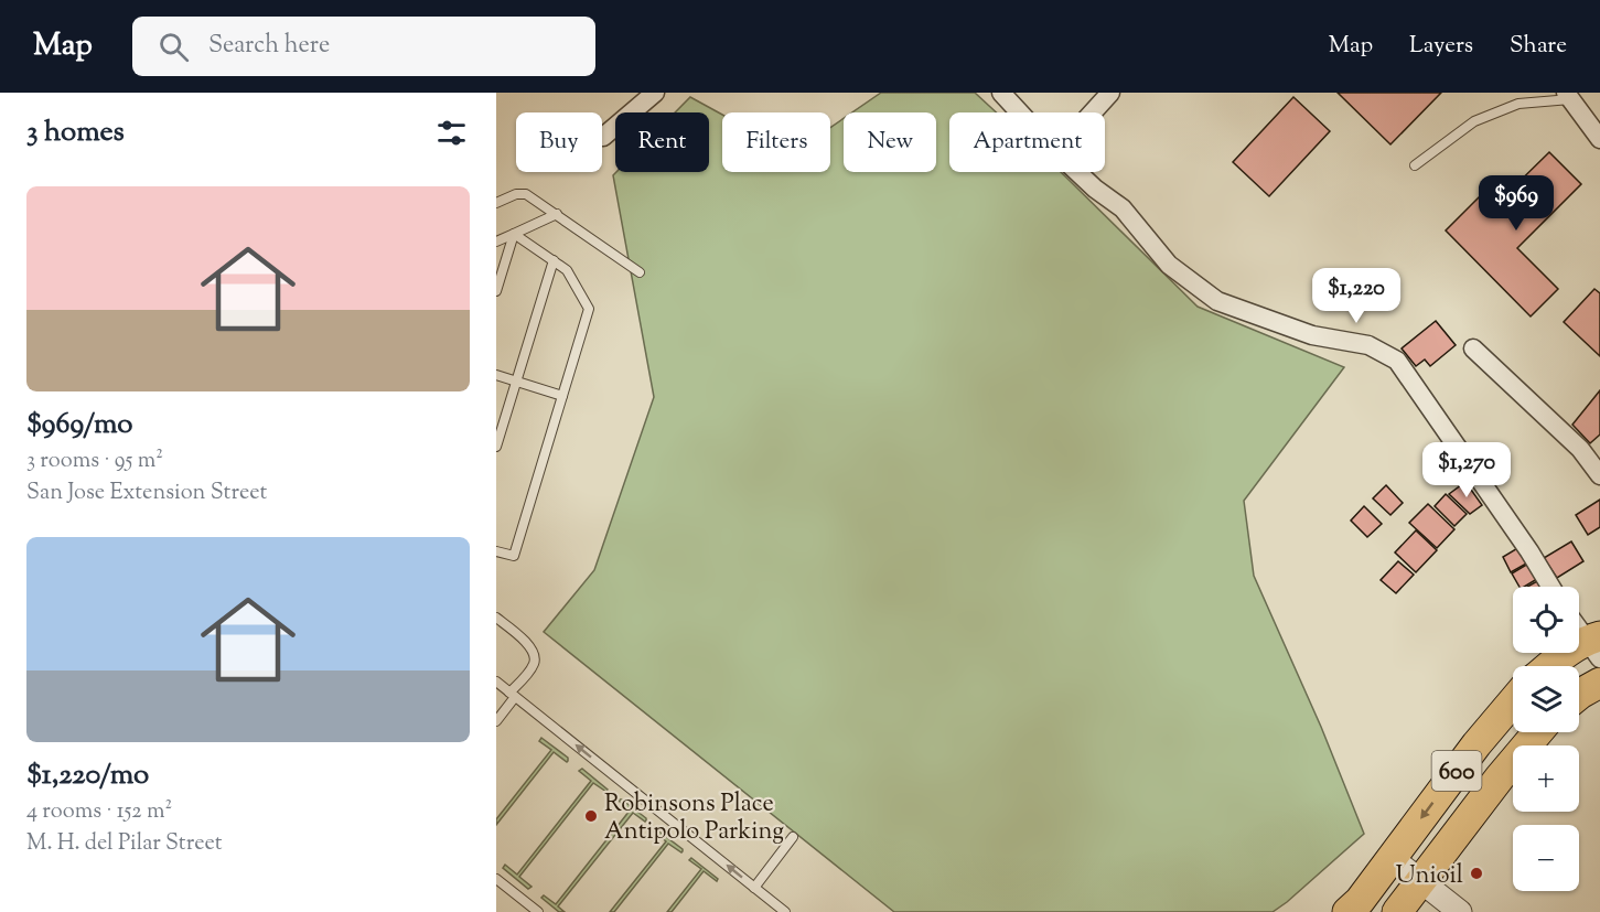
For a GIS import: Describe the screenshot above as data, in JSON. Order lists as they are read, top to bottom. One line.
{"streets":{"main road":["600"]},"places":["Robinsons Place Antipolo Parking","Unioil"],"page":{"header":"Map","search":"Search here","nav":["Map","Layers","Share"],"heading":"3 homes","chip":["Buy","Rent","Filters","New","Apartment"],"list":[{"name":"$969/mo","note":"3 rooms · 95 m² · San Jose Extension Street"},{"name":"$1,220/mo","note":"4 rooms · 152 m² · M. H. del Pilar Street"}],"price":["$969","$1,220","$1,270"],"map_buttons":["+","−"]}}
